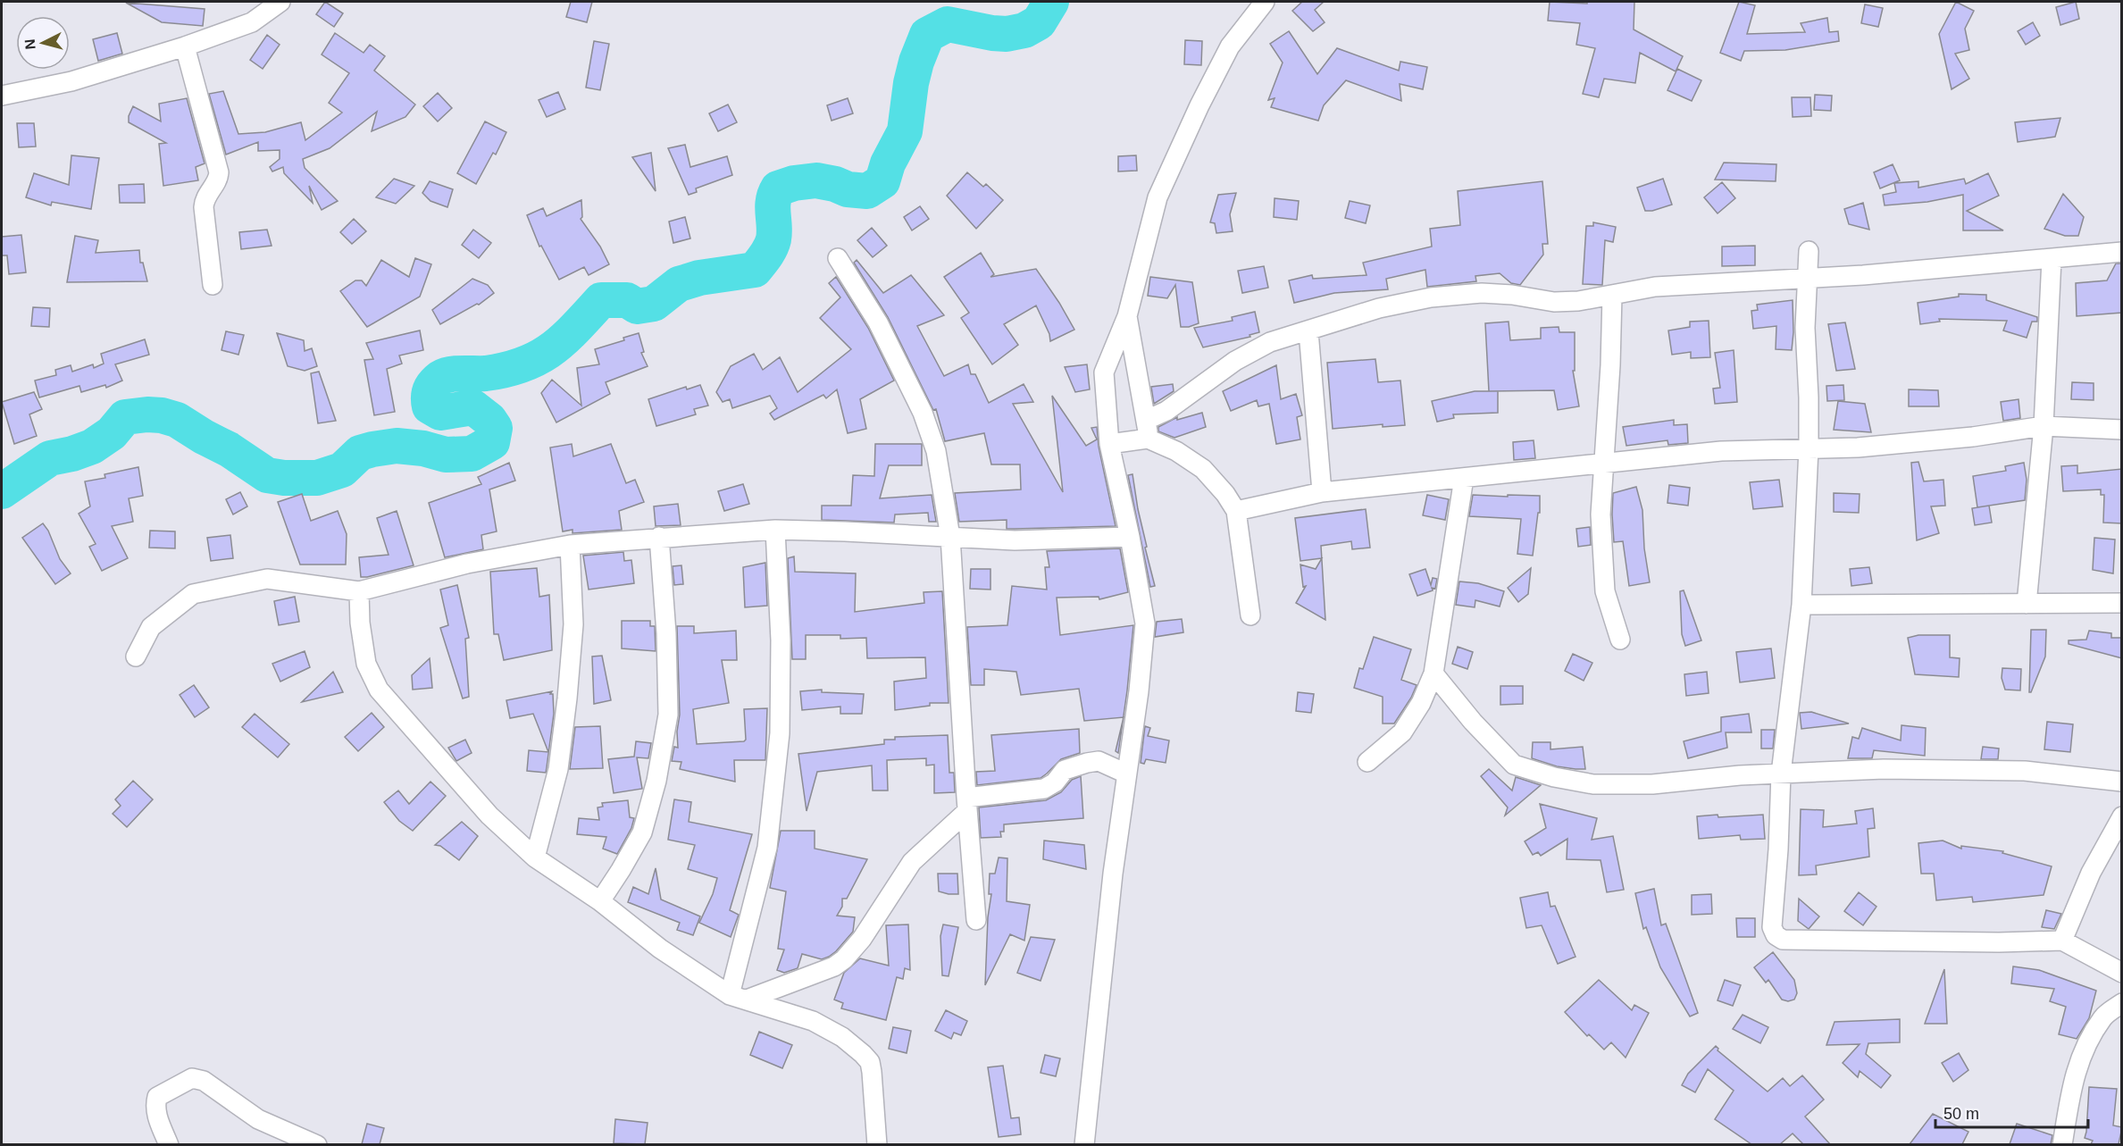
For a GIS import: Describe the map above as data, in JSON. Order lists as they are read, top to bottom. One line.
{"scale_bar":"50 m","north":"left"}
